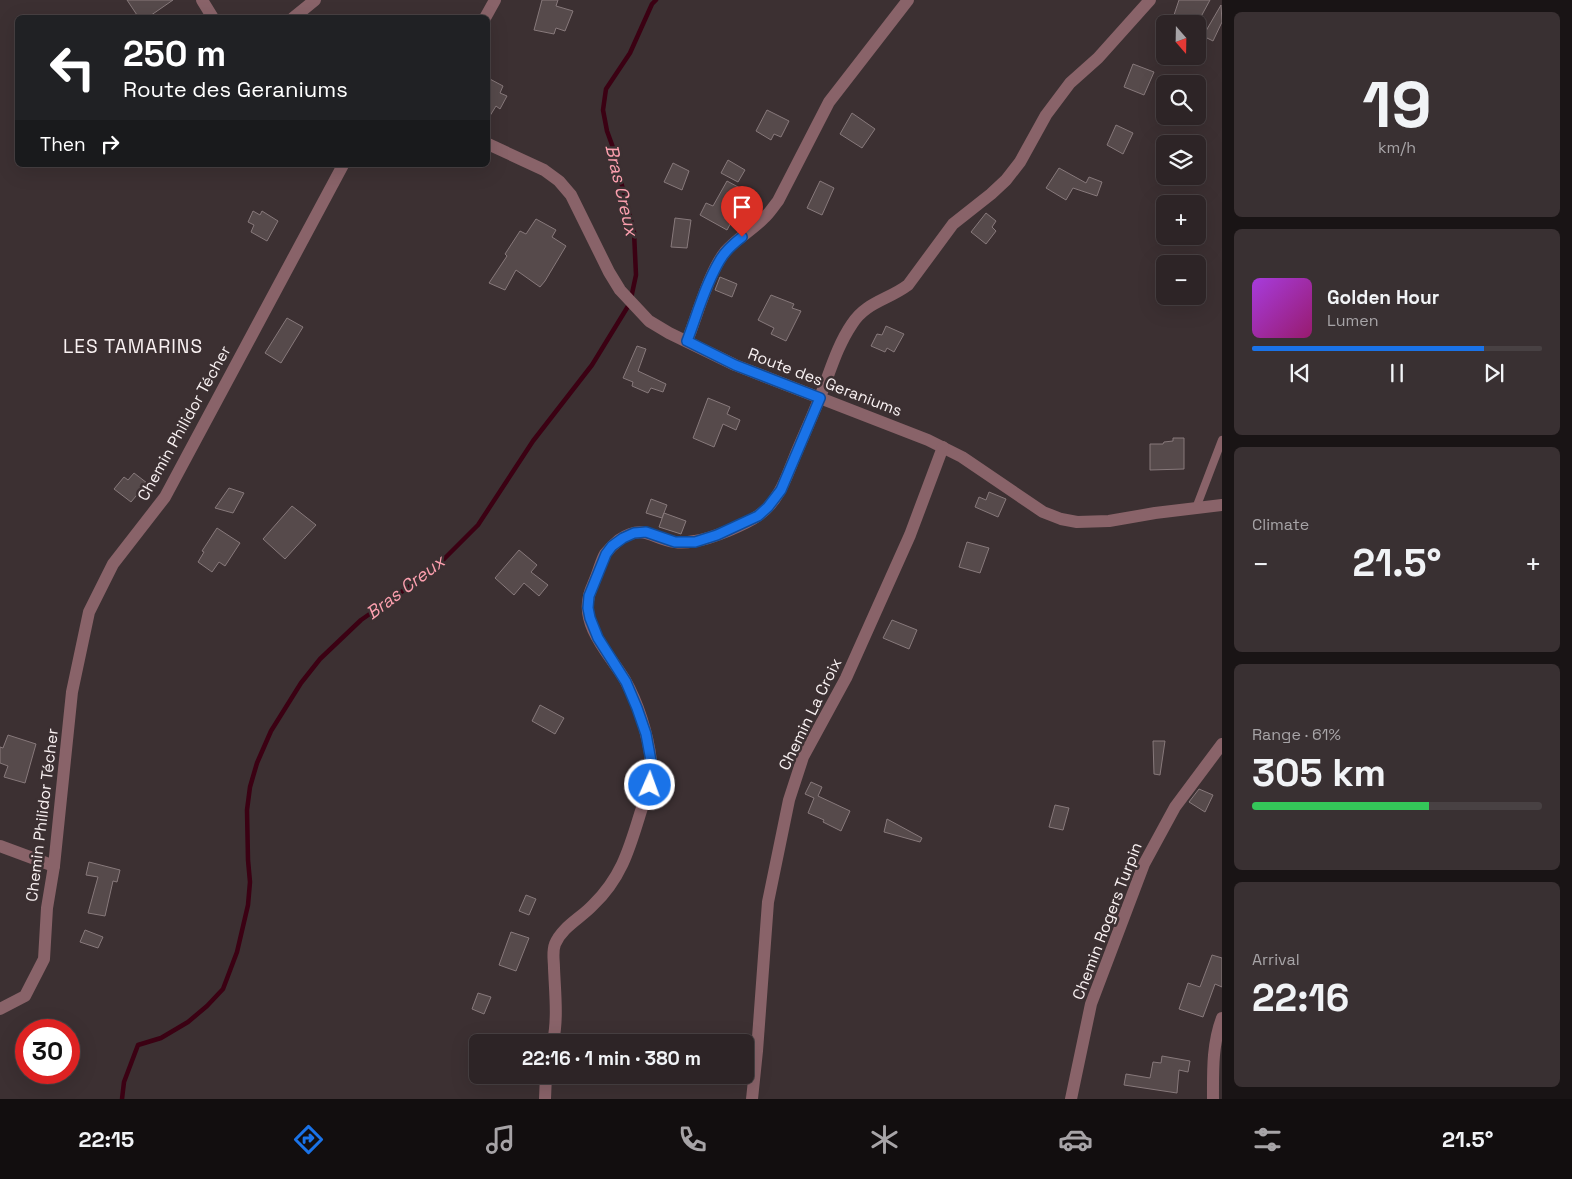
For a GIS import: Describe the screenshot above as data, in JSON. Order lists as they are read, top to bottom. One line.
{"streets":{"street":["Route des Geraniums","Chemin Philidor Técher","Chemin La Croix","Chemin Rogers Turpin"]},"crossings":[["Route des Geraniums","Chemin La Croix"]],"districts":["LES TAMARINS"],"water":["Bras Creux"],"north":"bottom","page":{"tile":[["19","km/h"],"Climate",["Range · 61%","305 km"],["Arrival","22:16"]],"map_buttons":["+","−"],"turn":["250 m","Route des Geraniums"],"then":"Then","song":["Golden Hour","Lumen"],"heat":["−","21.5°","+"],"limit":"30","trip":"22:16 · 1 min · 380 m","tabs":["22:15","21.5°"]}}
